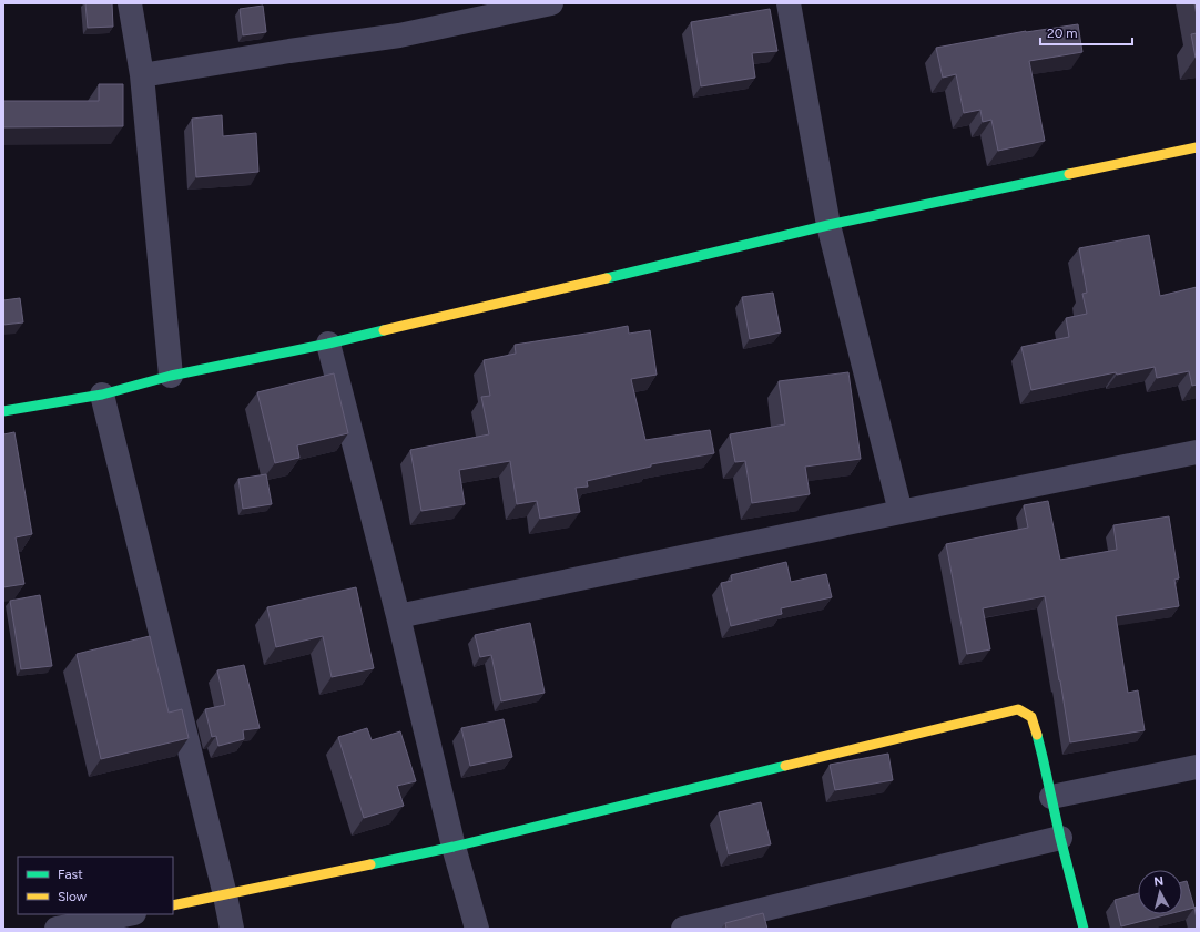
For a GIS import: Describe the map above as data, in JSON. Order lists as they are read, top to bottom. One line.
{"legend":["Fast","Slow"],"scale_bar":"20 m","north":"top"}
